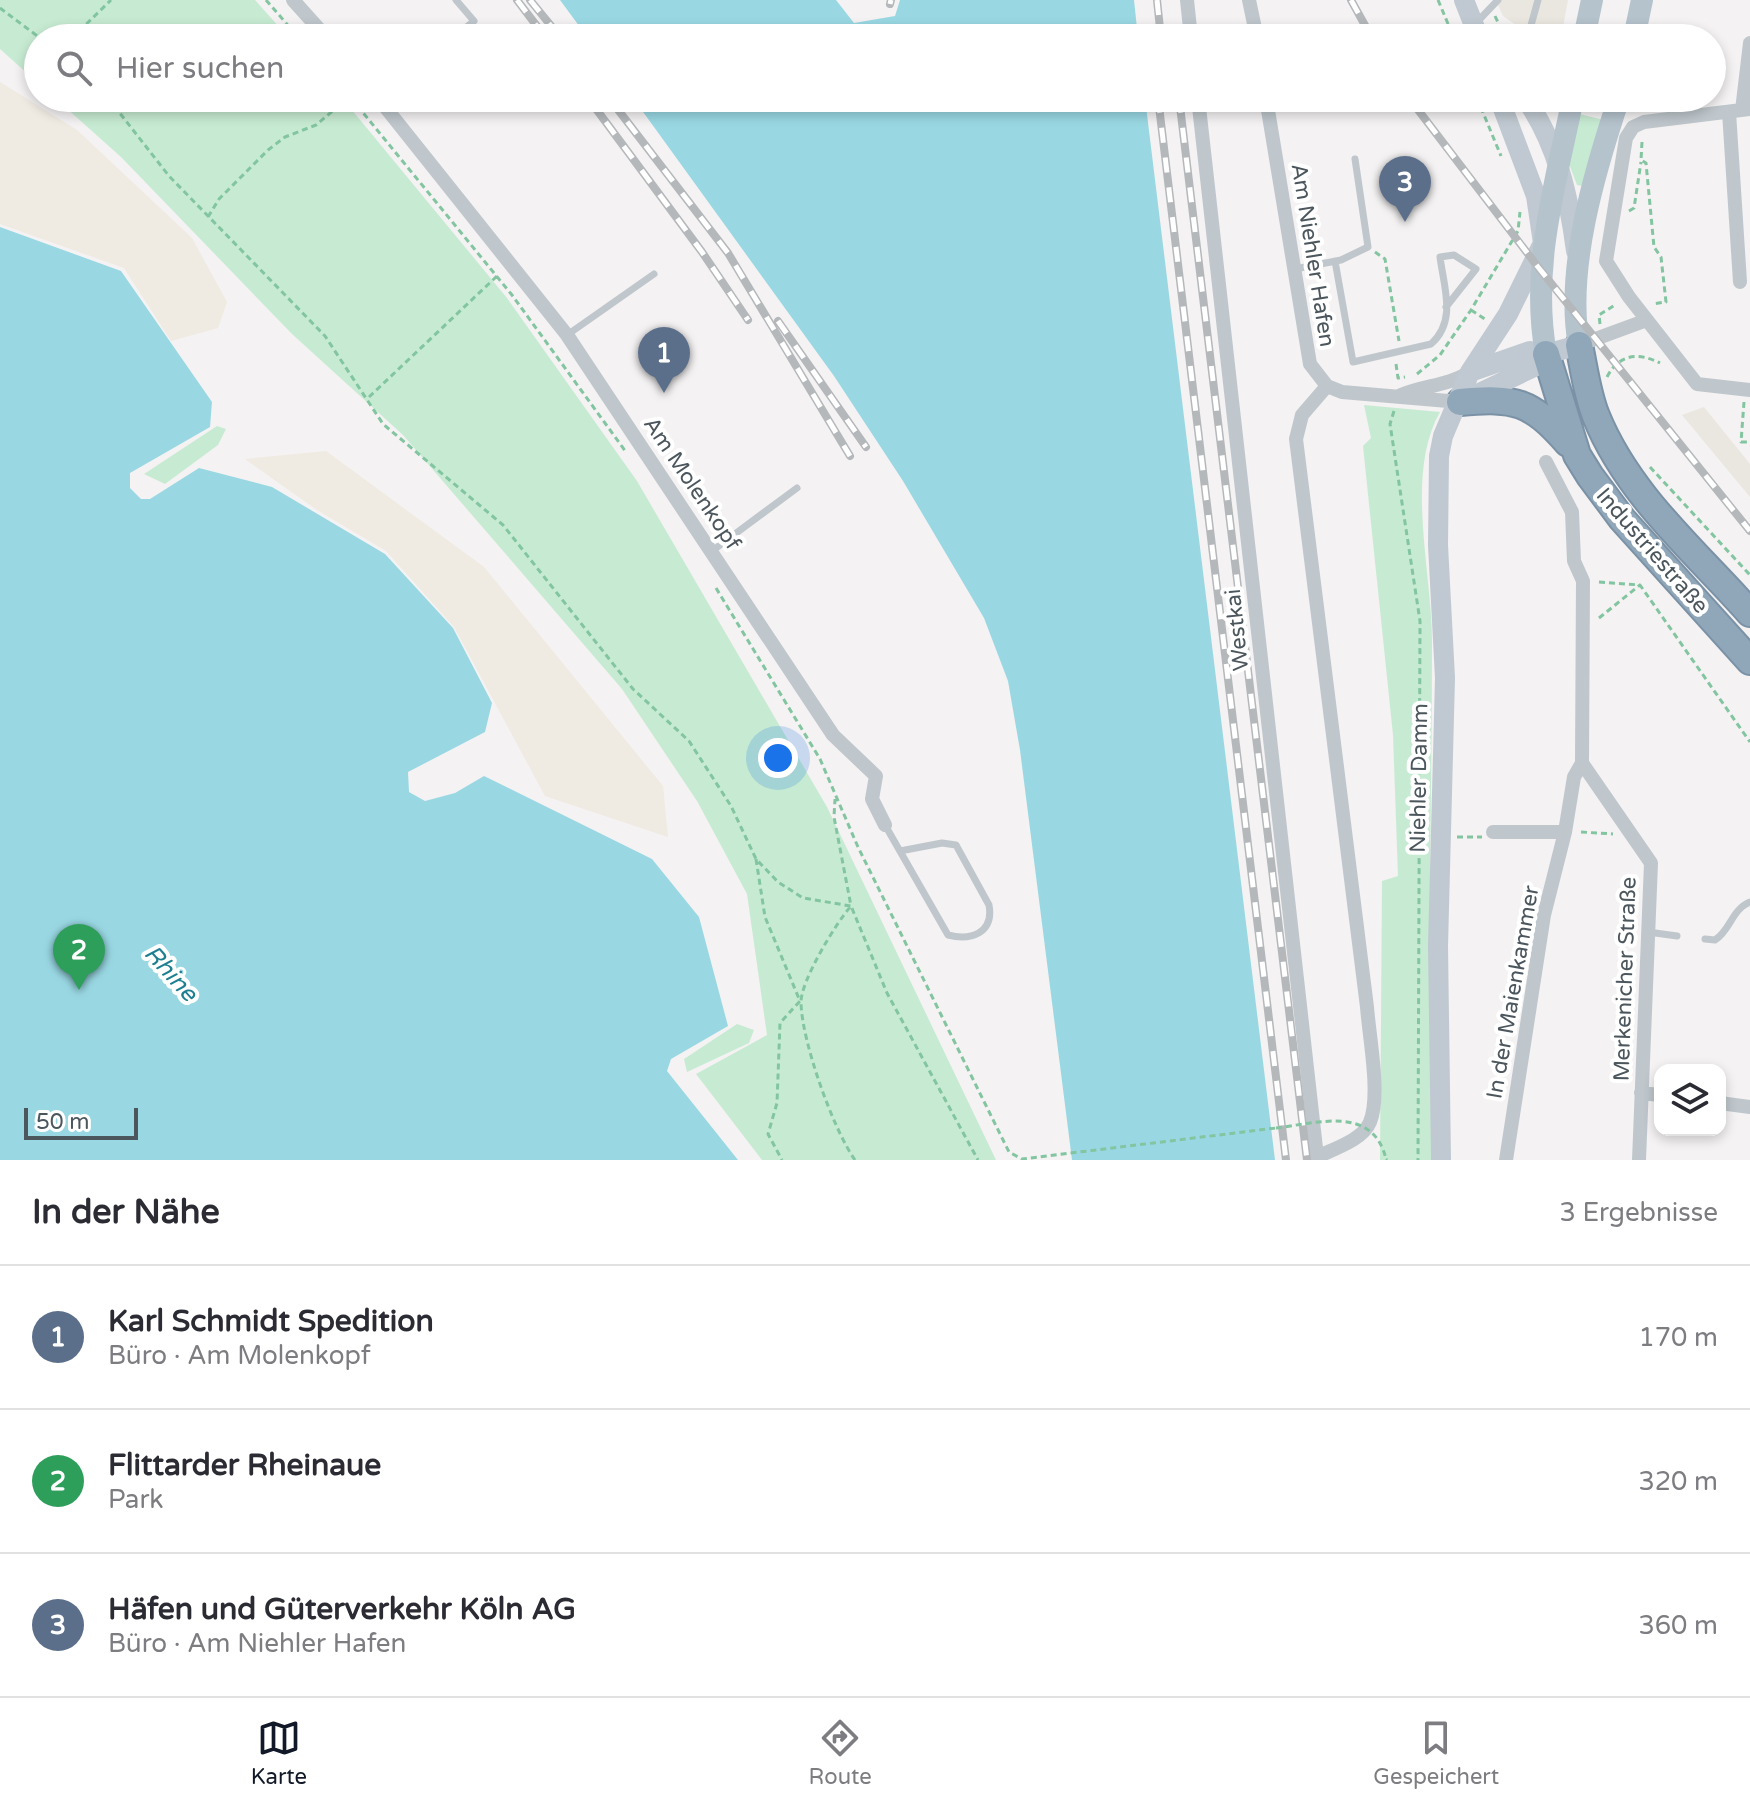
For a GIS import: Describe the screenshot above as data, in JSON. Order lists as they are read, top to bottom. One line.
{"streets":{"highway":["Industriestraße"],"street":["Am Niehler Hafen","Am Molenkopf","Westkai","Niehler Damm","Merkenicher Straße","In der Maienkammer"]},"crossings":[["Am Niehler Hafen","Westkai"],["Industriestraße","Niehler Damm"],["Merkenicher Straße","In der Maienkammer"]],"water":["Rhine"],"scale_bar":"50 m","page":{"search":"Hier suchen","pins":["3","1","2"],"scale":"50 m","heading":["In der Nähe","3 Ergebnisse"],"list":[{"mark":"1","name":"Karl Schmidt Spedition","note":"Büro · Am Molenkopf","value":"170 m"},{"mark":"2","name":"Flittarder Rheinaue","note":"Park","value":"320 m"},{"mark":"3","name":"Häfen und Güterverkehr Köln AG","note":"Büro · Am Niehler Hafen","value":"360 m"}],"nav":["Karte","Route","Gespeichert"]}}
